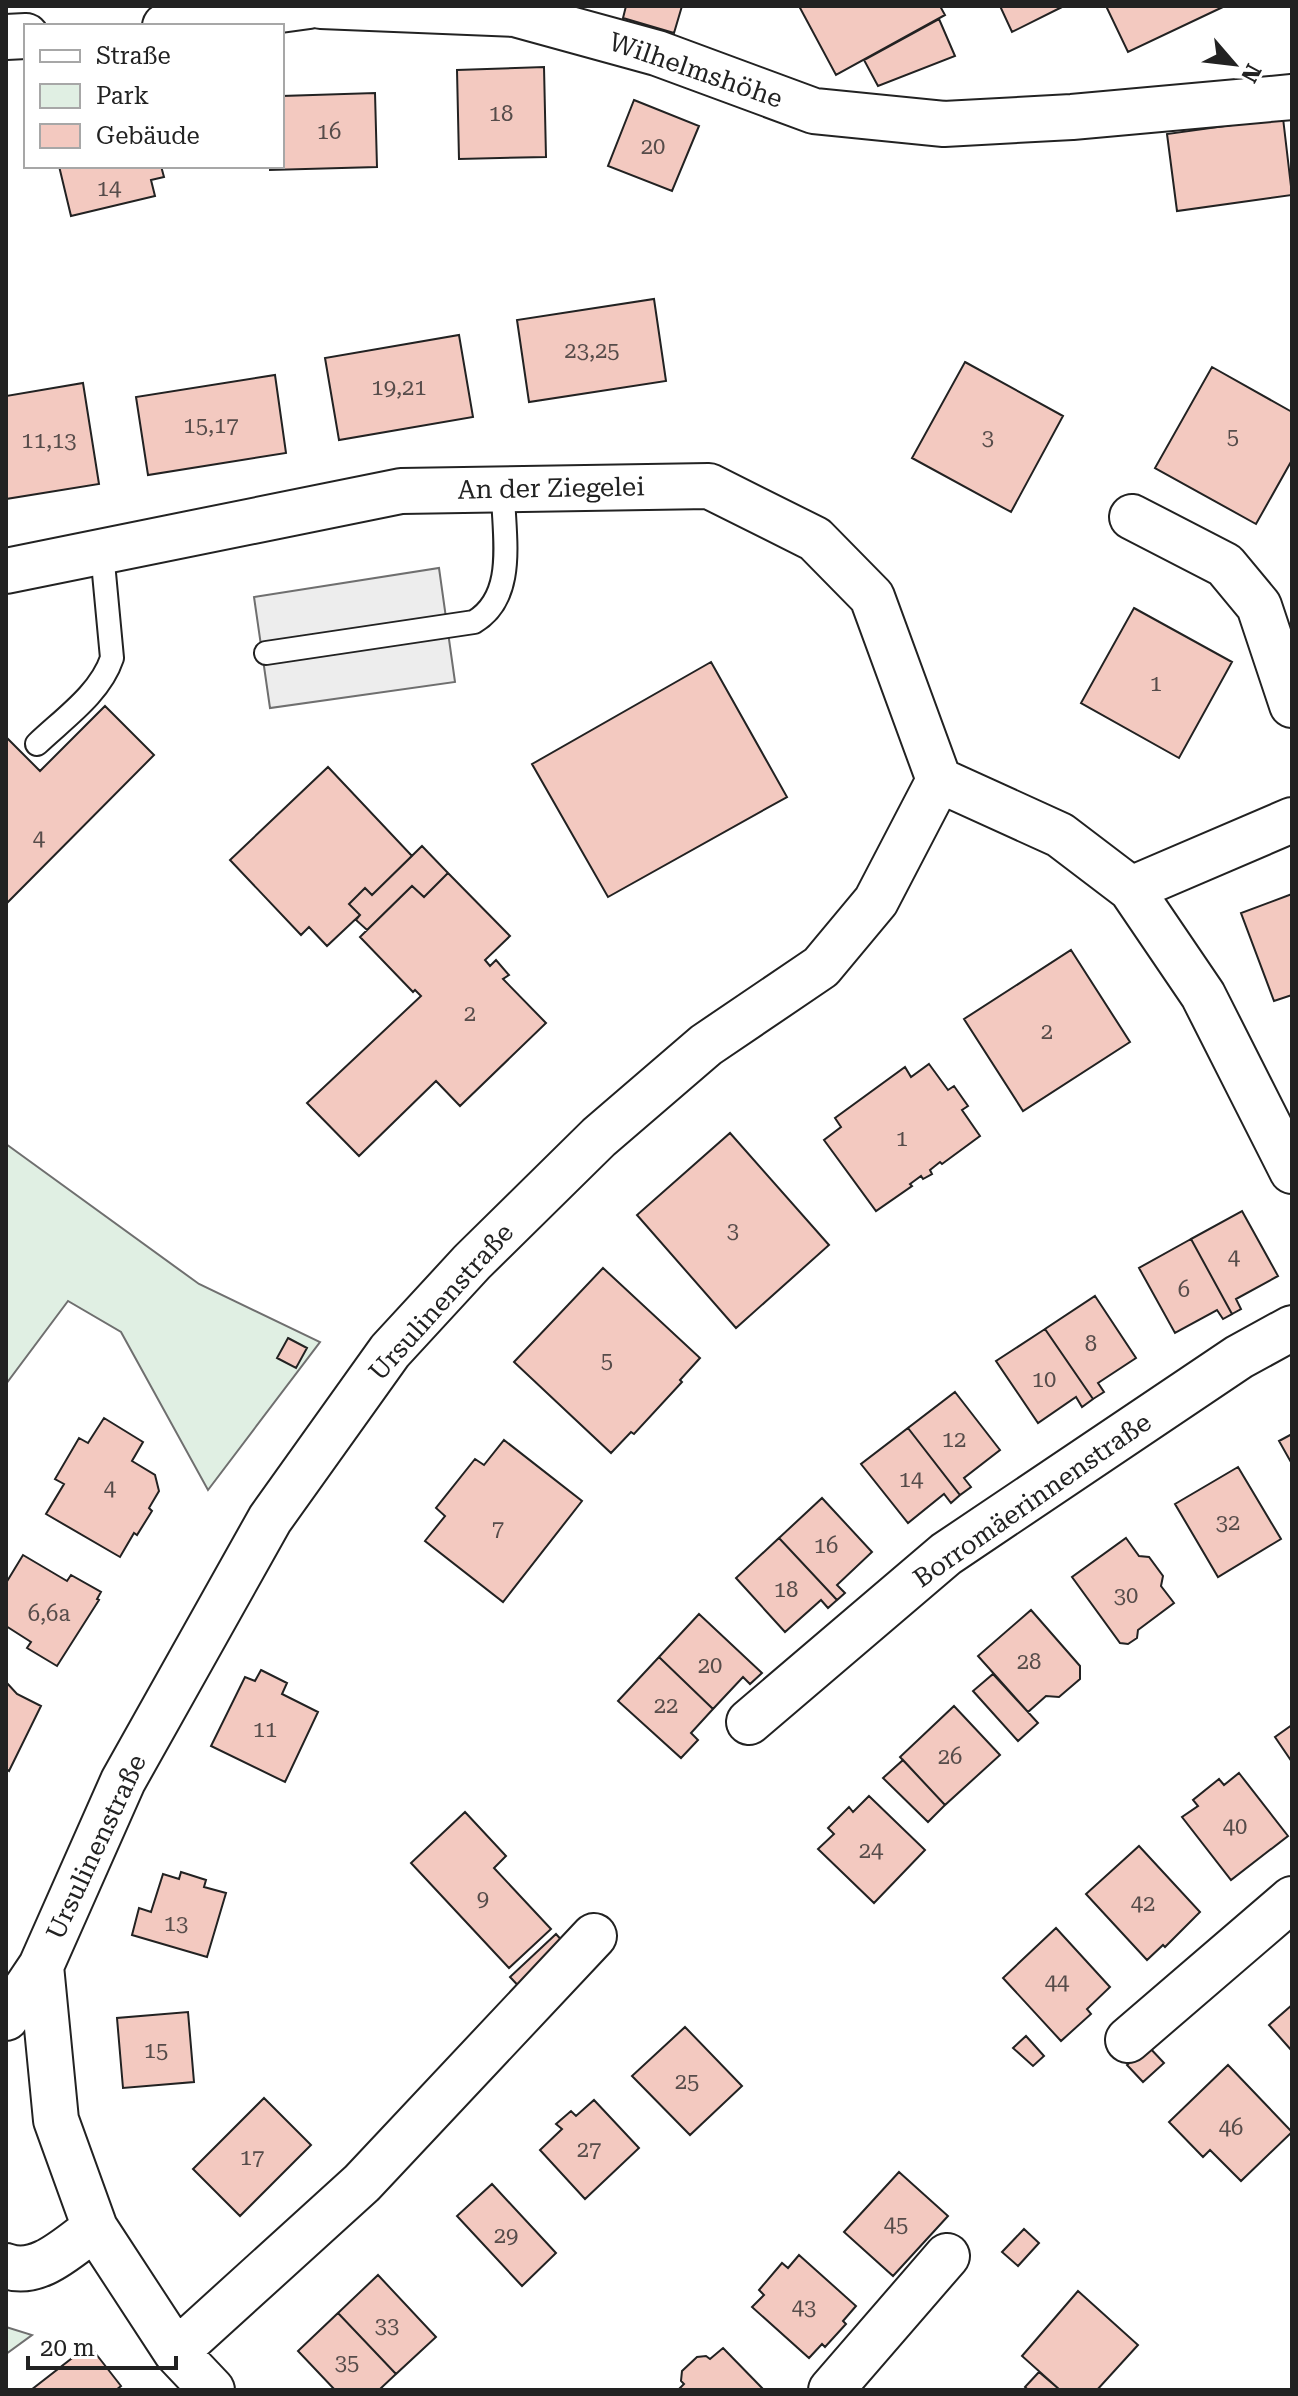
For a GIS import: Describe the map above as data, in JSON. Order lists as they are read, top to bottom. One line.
{"streets":{"street":["Wilhelmshöhe","An der Ziegelei","Ursulinenstraße","Borromäerinnenstraße"]},"crossings":[["An der Ziegelei","Ursulinenstraße"]],"house_numbers":["18","16","20","14","23,25","19,21","15,17","5","3","11,13","1","4","2","2","1","3","4","6","8","5","10","12","14","4","32","7","16","18","30","6,6a","28","20","22","11","26","40","24","9","42","13","44","15","25","46","27","17","45","29","43","33","35"],"legend":["Straße","Park","Gebäude"],"scale_bar":"20 m","north":"bottom right"}
